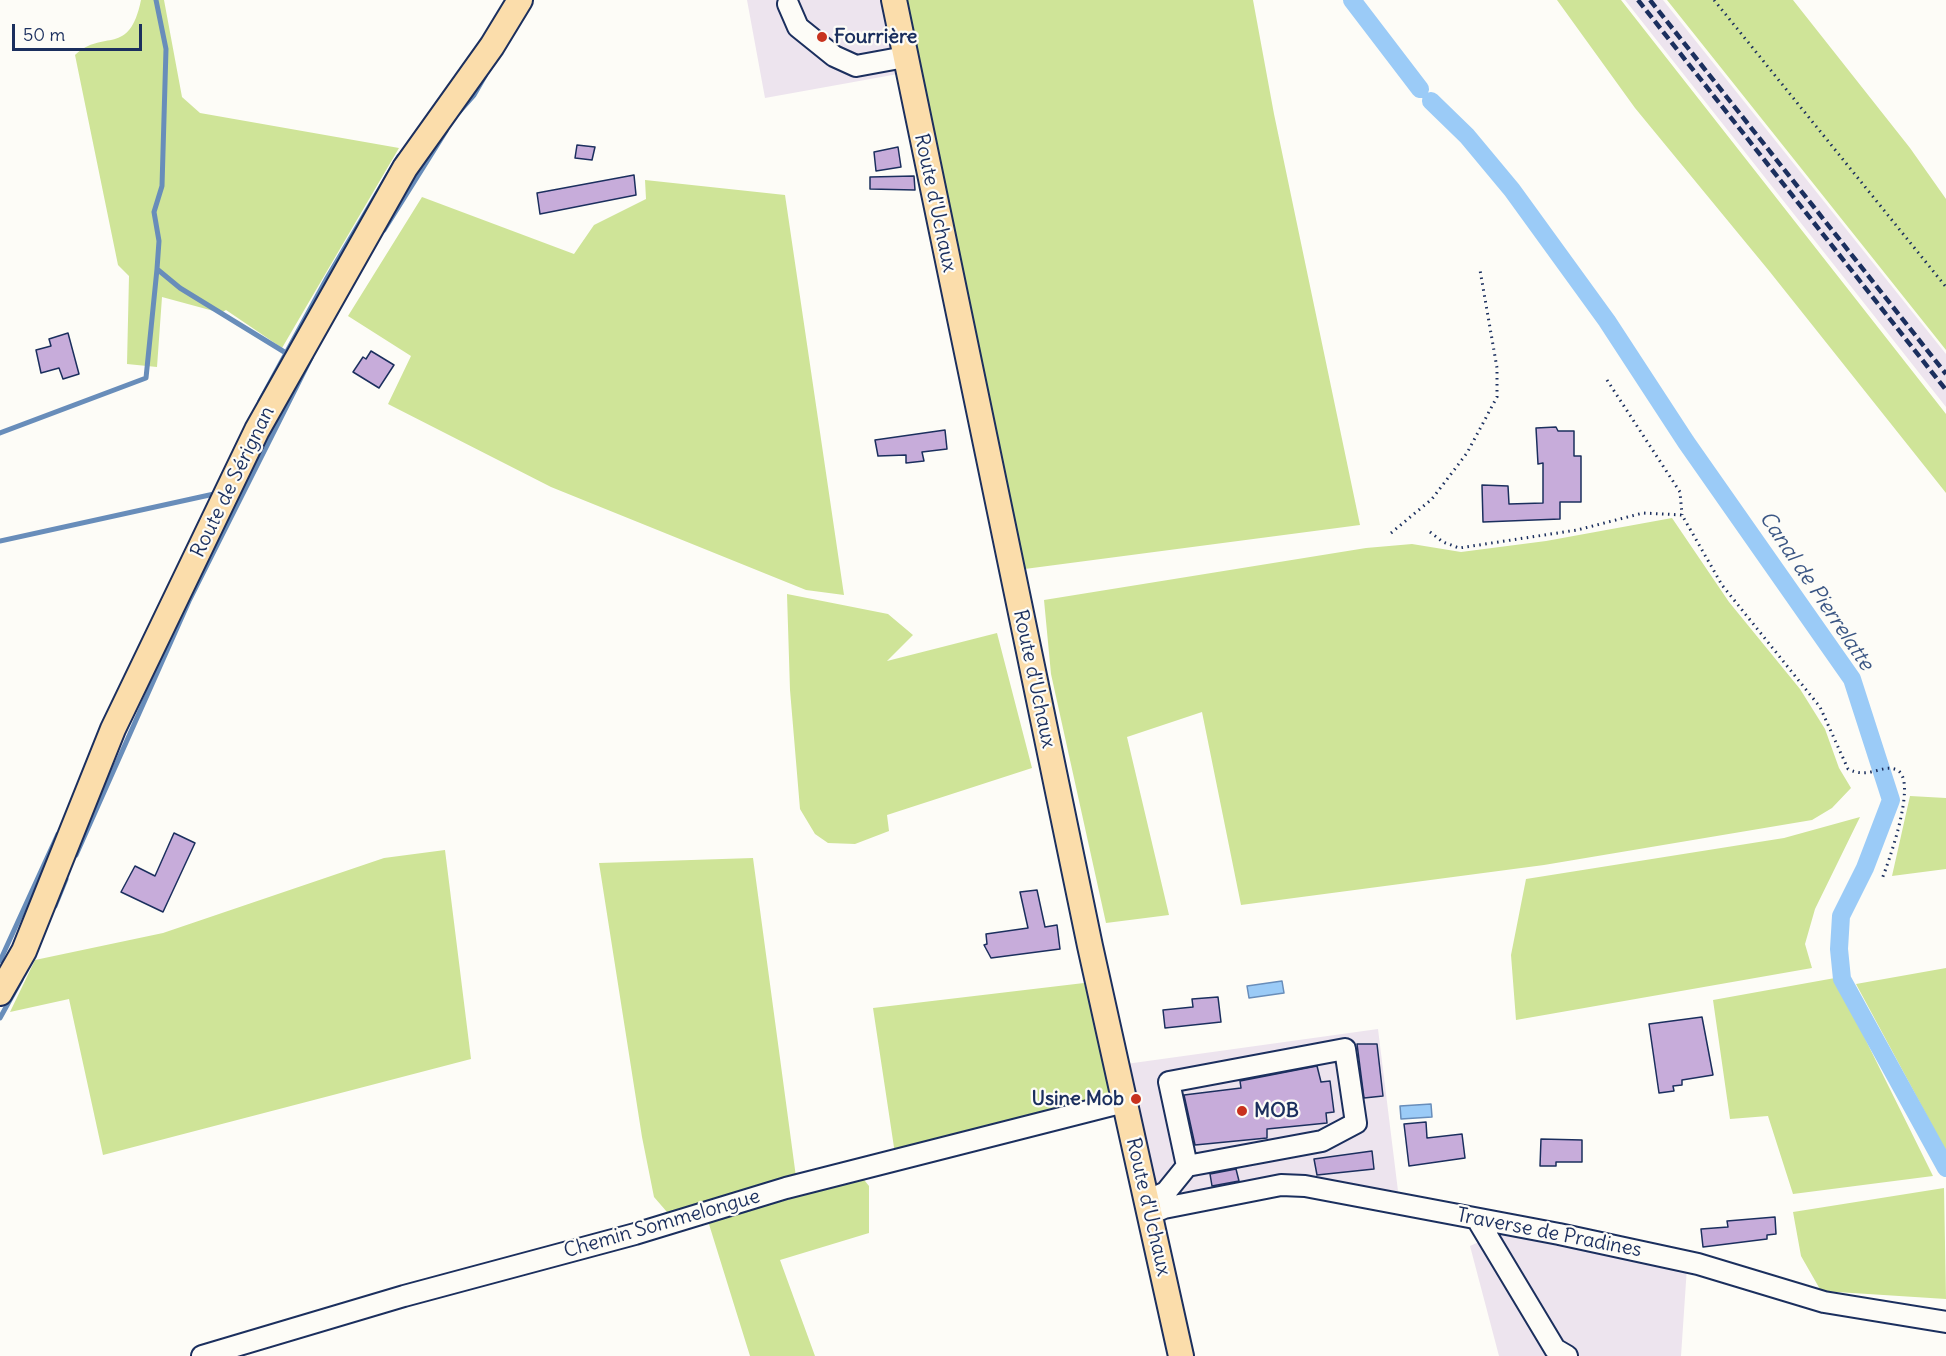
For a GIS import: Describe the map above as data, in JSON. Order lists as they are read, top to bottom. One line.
{"streets":{"main road":["Route d'Uchaux","Route de Sérignan"],"street":["Chemin Sommelongue","Traverse de Pradines"]},"crossings":[["Route d'Uchaux","Chemin Sommelongue"],["Route d'Uchaux","Traverse de Pradines"]],"water":["Canal de Pierrelatte"],"places":["Fourrière","Usine Mob","MOB"],"scale_bar":"50 m"}
